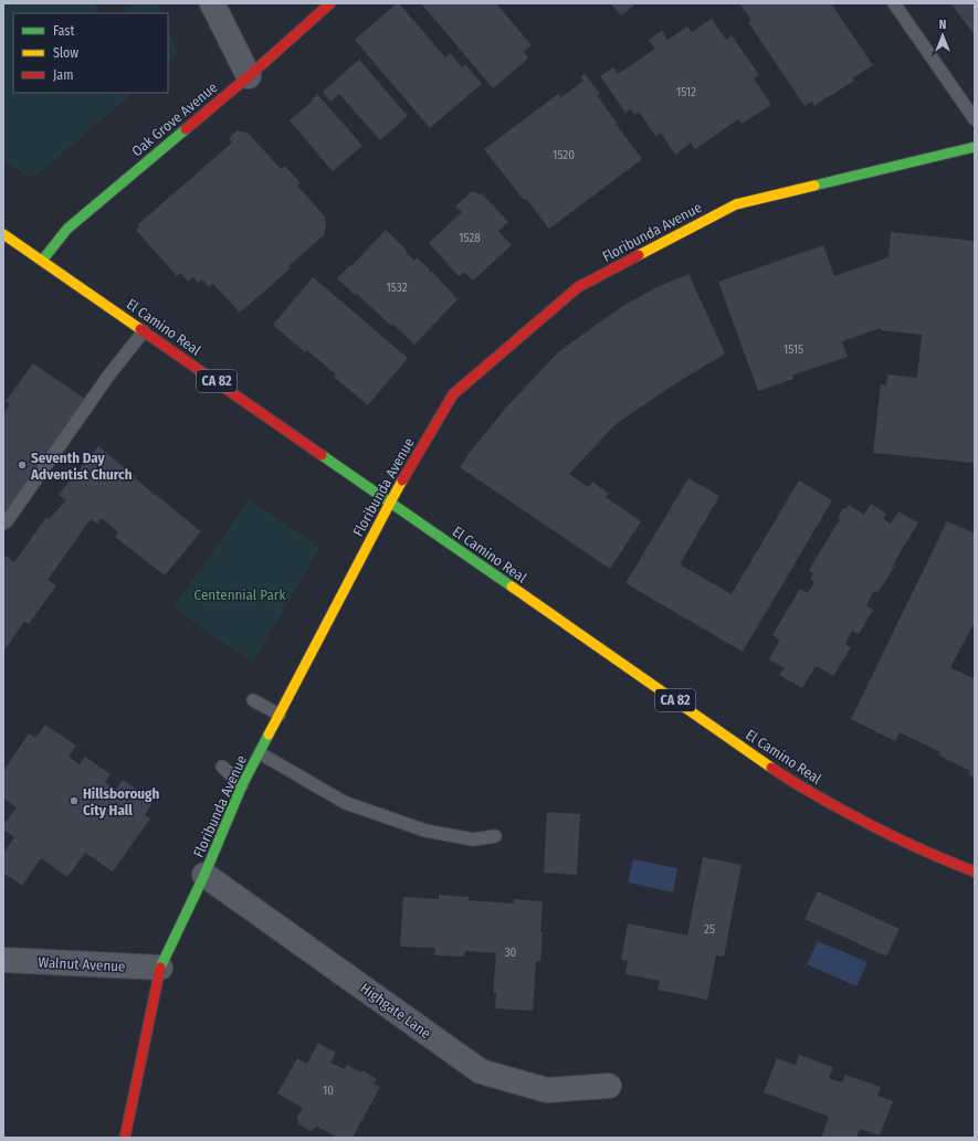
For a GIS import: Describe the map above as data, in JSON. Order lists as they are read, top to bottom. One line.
{"streets":{"street":["Oak Grove Avenue","Floribunda Avenue","El Camino Real","CA 82","Walnut Avenue","Highgate Lane"]},"crossings":[["Oak Grove Avenue","El Camino Real"],["Floribunda Avenue","El Camino Real"],["Floribunda Avenue","Walnut Avenue"],["Floribunda Avenue","Highgate Lane"]],"parks":["Centennial Park"],"places":["Seventh Day Adventist Church","Hillsborough City Hall"],"house_numbers":["1512","1520","1528","1532","1515","25","30","10"],"legend":["Fast","Slow","Jam"],"north":"top"}
